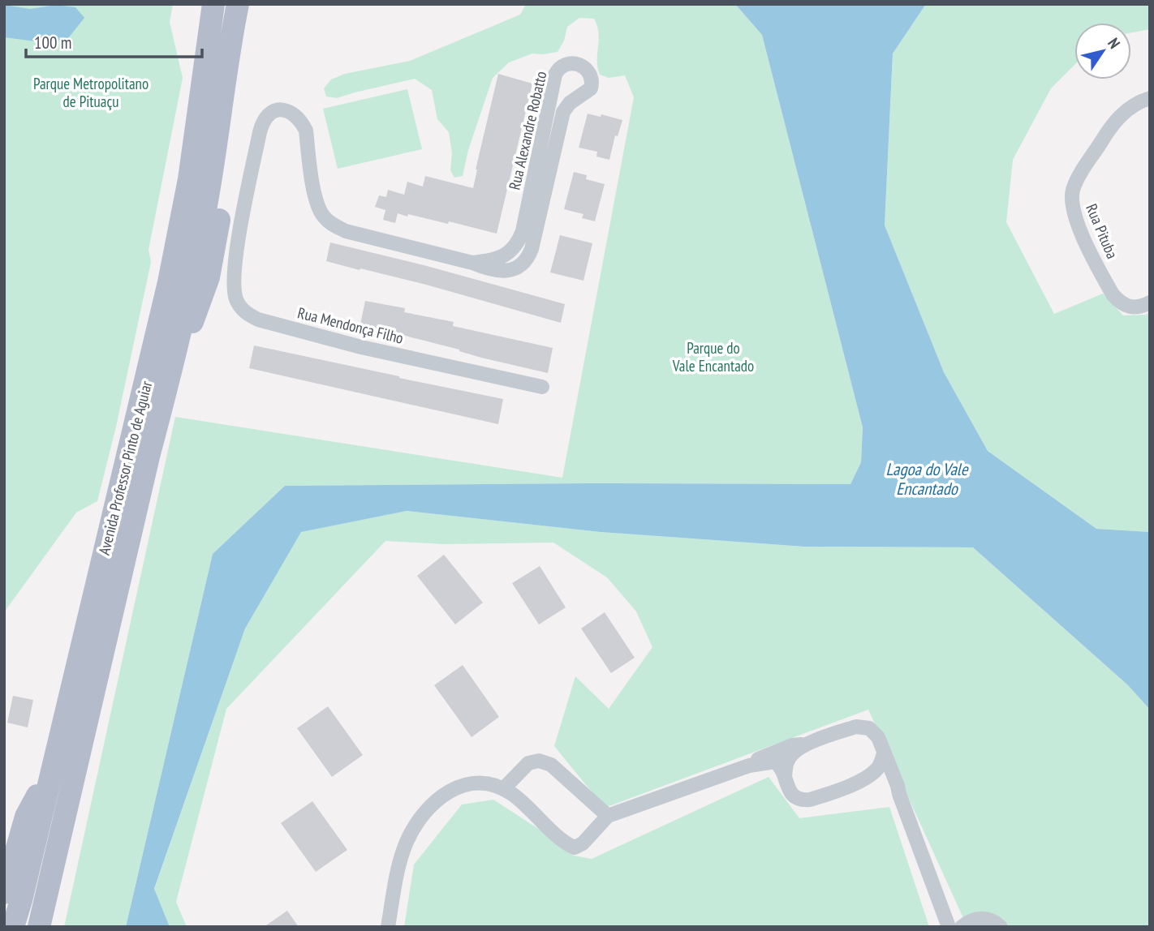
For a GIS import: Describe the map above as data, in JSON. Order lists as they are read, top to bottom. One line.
{"streets":{"main road":["Avenida Professor Pinto de Aguiar"],"street":["Rua Alexandre Robatto","Rua Pituba","Rua Mendonça Filho"]},"crossings":[["Rua Alexandre Robatto","Rua Mendonça Filho"]],"water":["Lagoa do Vale Encantado"],"parks":["Parque Metropolitano de Pituaçu","Parque do Vale Encantado"],"scale_bar":"100 m","north":"top right"}
